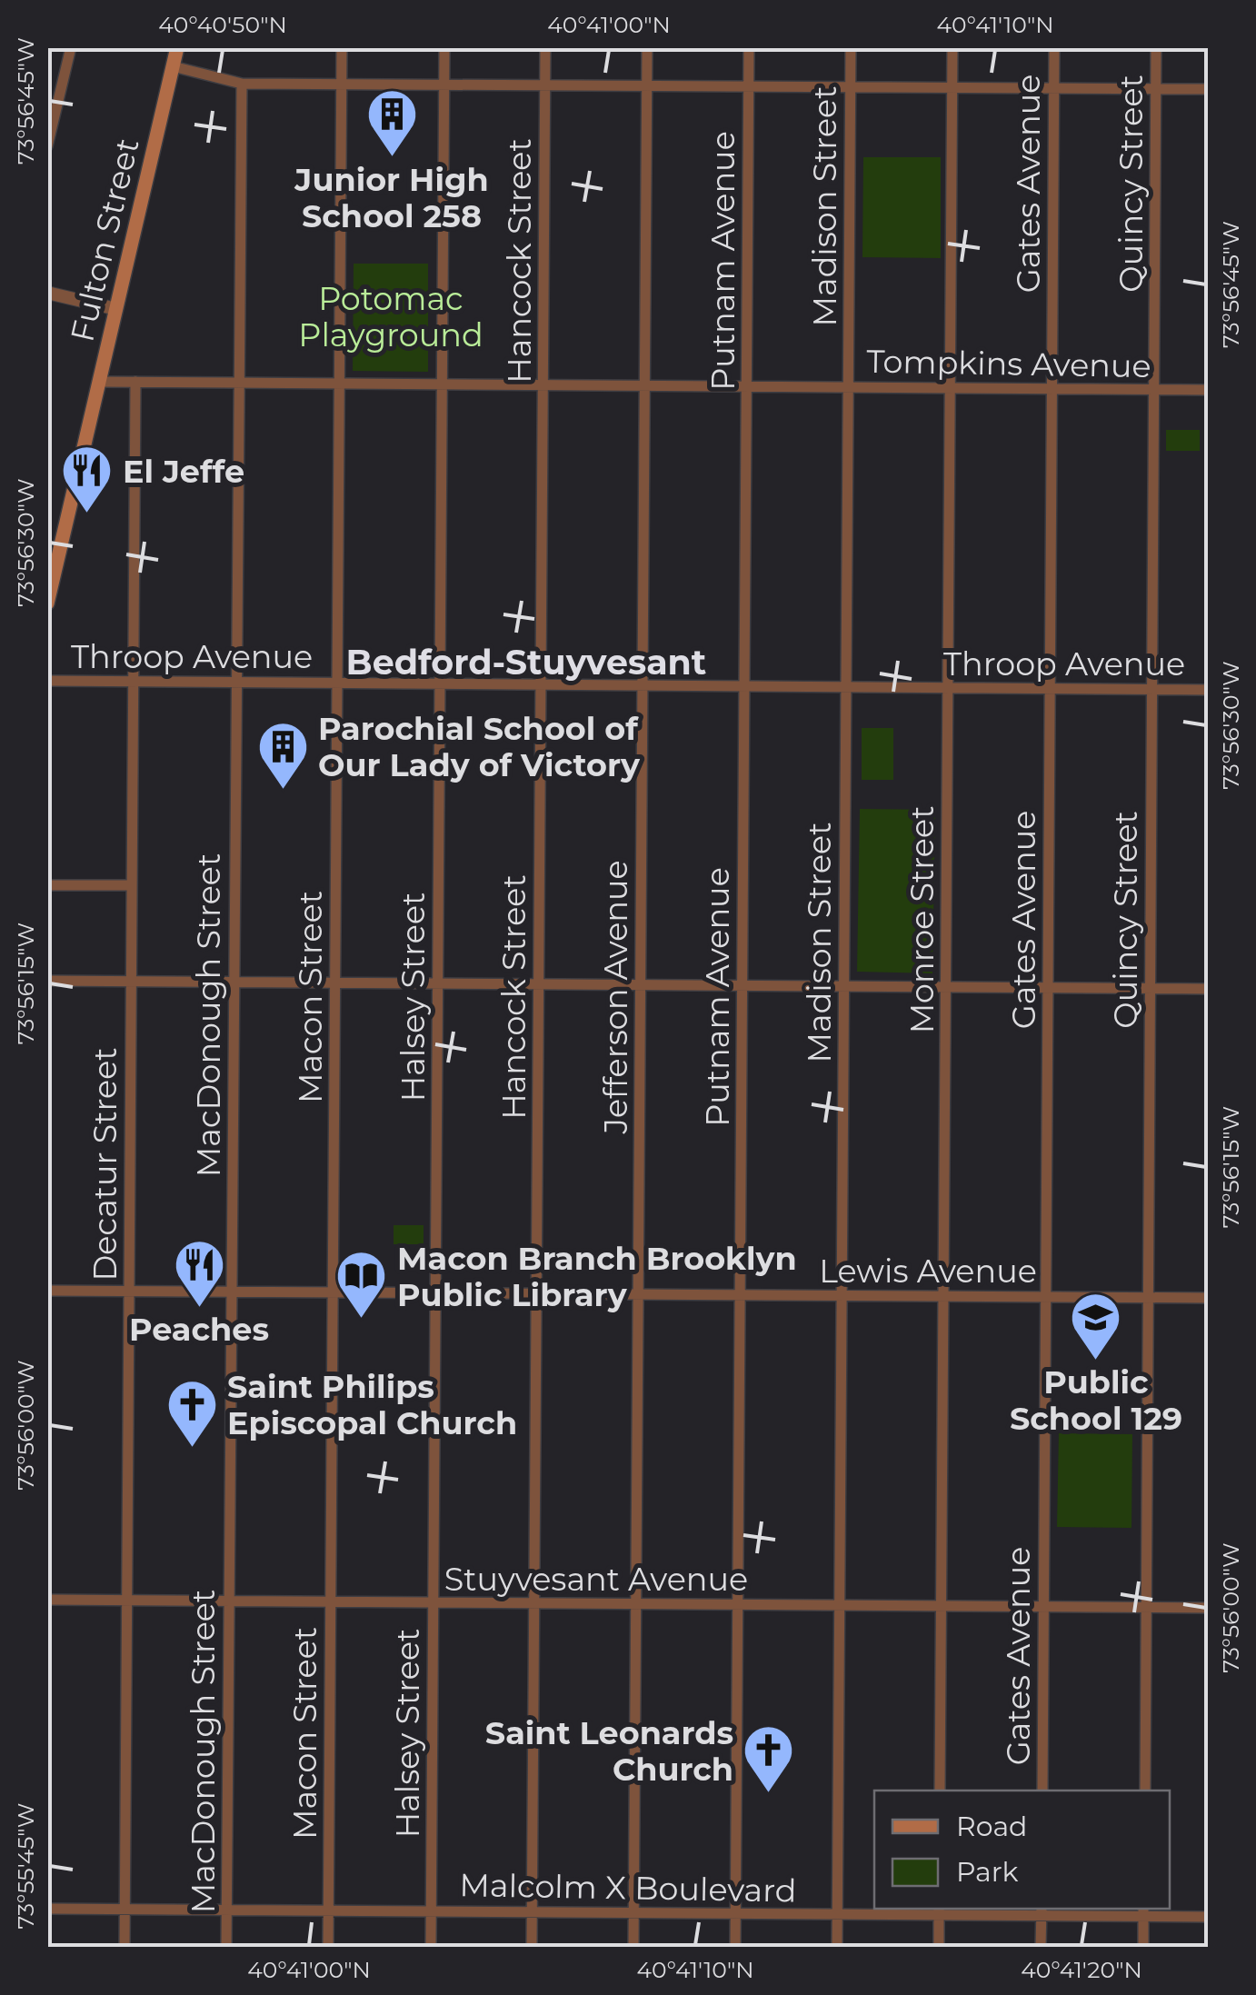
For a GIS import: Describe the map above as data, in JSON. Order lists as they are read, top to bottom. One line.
{"streets":{"main road":["Fulton Street"],"street":["Gates Avenue","Quincy Street","Madison Street","Hancock Street","Putnam Avenue","Tompkins Avenue","Throop Avenue","Monroe Street","Macon Street","Halsey Street","Jefferson Avenue","MacDonough Street","Decatur Street","Lewis Avenue","Stuyvesant Avenue","Malcolm X Boulevard"]},"crossings":[["Gates Avenue","Tompkins Avenue"],["Gates Avenue","Throop Avenue"],["Gates Avenue","Lewis Avenue"],["Gates Avenue","Stuyvesant Avenue"],["Quincy Street","Tompkins Avenue"],["Quincy Street","Throop Avenue"],["Quincy Street","Lewis Avenue"],["Quincy Street","Stuyvesant Avenue"],["Madison Street","Tompkins Avenue"],["Madison Street","Throop Avenue"],["Madison Street","Lewis Avenue"],["Madison Street","Stuyvesant Avenue"],["Madison Street","Malcolm X Boulevard"],["Fulton Street","Tompkins Avenue"],["Hancock Street","Tompkins Avenue"],["Hancock Street","Throop Avenue"],["Hancock Street","Lewis Avenue"],["Hancock Street","Stuyvesant Avenue"],["Hancock Street","Malcolm X Boulevard"],["Putnam Avenue","Tompkins Avenue"],["Putnam Avenue","Throop Avenue"],["Putnam Avenue","Lewis Avenue"],["Putnam Avenue","Stuyvesant Avenue"],["Putnam Avenue","Malcolm X Boulevard"],["Tompkins Avenue","Monroe Street"],["Tompkins Avenue","Macon Street"],["Tompkins Avenue","Halsey Street"],["Tompkins Avenue","Jefferson Avenue"],["Tompkins Avenue","MacDonough Street"],["Tompkins Avenue","Decatur Street"],["Throop Avenue","Monroe Street"],["Throop Avenue","Macon Street"],["Throop Avenue","Halsey Street"],["Throop Avenue","Jefferson Avenue"],["Throop Avenue","MacDonough Street"],["Throop Avenue","Decatur Street"],["Monroe Street","Lewis Avenue"],["Monroe Street","Stuyvesant Avenue"],["Macon Street","Lewis Avenue"],["Macon Street","Stuyvesant Avenue"],["Macon Street","Malcolm X Boulevard"],["Halsey Street","Lewis Avenue"],["Halsey Street","Stuyvesant Avenue"],["Halsey Street","Malcolm X Boulevard"],["Jefferson Avenue","Lewis Avenue"],["Jefferson Avenue","Stuyvesant Avenue"],["Jefferson Avenue","Malcolm X Boulevard"],["MacDonough Street","Lewis Avenue"],["MacDonough Street","Stuyvesant Avenue"],["MacDonough Street","Malcolm X Boulevard"],["Decatur Street","Lewis Avenue"],["Decatur Street","Stuyvesant Avenue"],["Decatur Street","Malcolm X Boulevard"]],"districts":["Bedford-Stuyvesant"],"parks":["Potomac Playground"],"places":{"building":["Junior High School 258","Parochial School of Our Lady of Victory"],"restaurant":["El Jeffe","Peaches"],"library":["Macon Branch Brooklyn Public Library"],"school or university":["Public School 129"],"church":["Saint Philips Episcopal Church","Saint Leonards Church"]},"legend":["Road","Park"],"coordinates":["40°40'50\"N","40°41'00\"N","40°41'10\"N","73°56'45\"W","73°56'30\"W","73°56'15\"W","73°56'00\"W","73°55'45\"W","40°41'20\"N"]}
